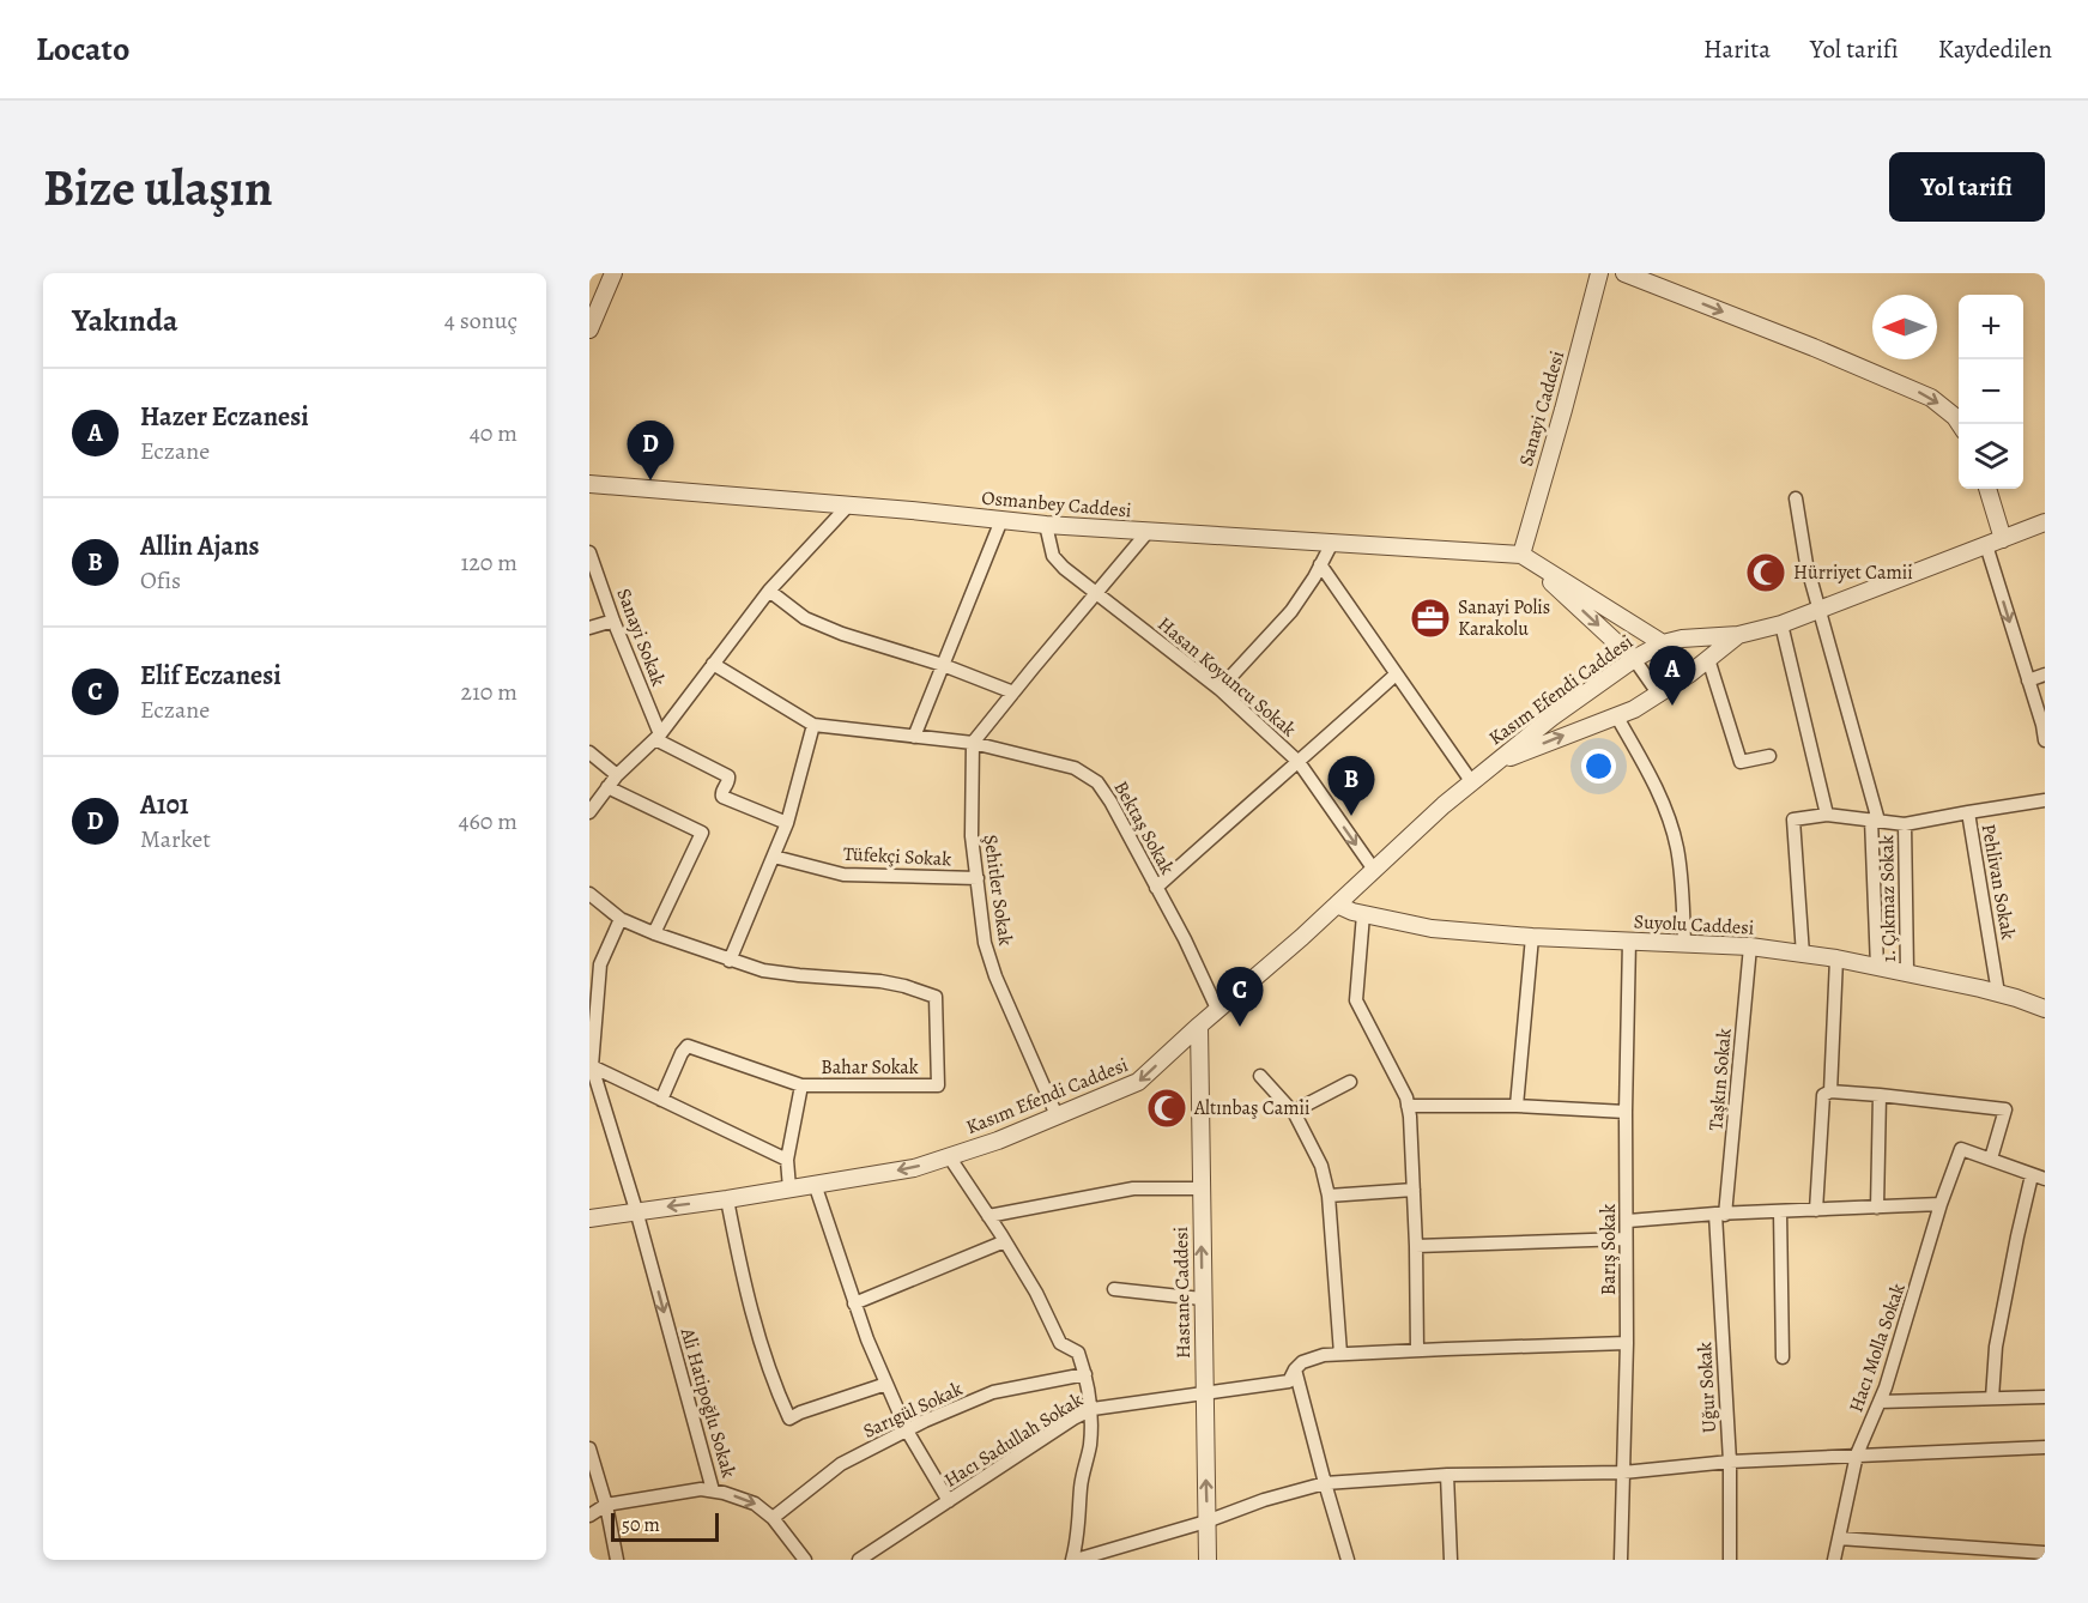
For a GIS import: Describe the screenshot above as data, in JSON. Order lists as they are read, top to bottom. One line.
{"streets":{"street":["Sanayi Caddesi","Osmanbey Caddesi","Sanayi Sokak","Hasan Koyuncu Sokak","Kasım Efendi Caddesi","Bektaş Sokak","Tüfekçi Sokak","Pehlivan Sokak","Şehitler Sokak","1. Çıkmaz Sokak","Suyolu Caddesi","Bahar Sokak","Taşkın Sokak","Barış Sokak","Hastane Caddesi","Hacı Molla Sokak","Uğur Sokak","Ali Hatipoğlu Sokak","Sarıgül Sokak","Hacı Sadullah Sokak"]},"crossings":[["Sanayi Caddesi","Osmanbey Caddesi"],["Osmanbey Caddesi","Hasan Koyuncu Sokak"],["Osmanbey Caddesi","Kasım Efendi Caddesi"],["Hasan Koyuncu Sokak","Kasım Efendi Caddesi"],["Kasım Efendi Caddesi","Bektaş Sokak"],["Kasım Efendi Caddesi","Şehitler Sokak"],["Kasım Efendi Caddesi","Suyolu Caddesi"],["Kasım Efendi Caddesi","Bahar Sokak"],["Kasım Efendi Caddesi","Hastane Caddesi"],["Kasım Efendi Caddesi","Ali Hatipoğlu Sokak"],["Bektaş Sokak","Şehitler Sokak"],["Tüfekçi Sokak","Şehitler Sokak"],["Pehlivan Sokak","Suyolu Caddesi"],["1. Çıkmaz Sokak","Suyolu Caddesi"],["Suyolu Caddesi","Taşkın Sokak"],["Suyolu Caddesi","Barış Sokak"],["Taşkın Sokak","Uğur Sokak"],["Hastane Caddesi","Hacı Sadullah Sokak"],["Ali Hatipoğlu Sokak","Sarıgül Sokak"]],"one_way":["Ali Hatipoğlu Sokak"],"places":{"mosque":["Hürriyet Camii","Altınbaş Camii"],"office":["Sanayi Polis Karakolu"]},"scale_bar":"50 m","north":"left","page":{"header":"Locato","nav":["Harita","Yol tarifi","Kaydedilen"],"buttons":"Yol tarifi","title":"Bize ulaşın","heading":["Yakında","4 sonuç"],"map_buttons":["+","−"],"list":[{"mark":"A","name":"Hazer Eczanesi","note":"Eczane","value":"40 m"},{"mark":"B","name":"Allin Ajans","note":"Ofis","value":"120 m"},{"mark":"C","name":"Elif Eczanesi","note":"Eczane","value":"210 m"},{"mark":"D","name":"A101","note":"Market","value":"460 m"}],"pins":["D","A","B","C"],"scale":"50 m"}}
